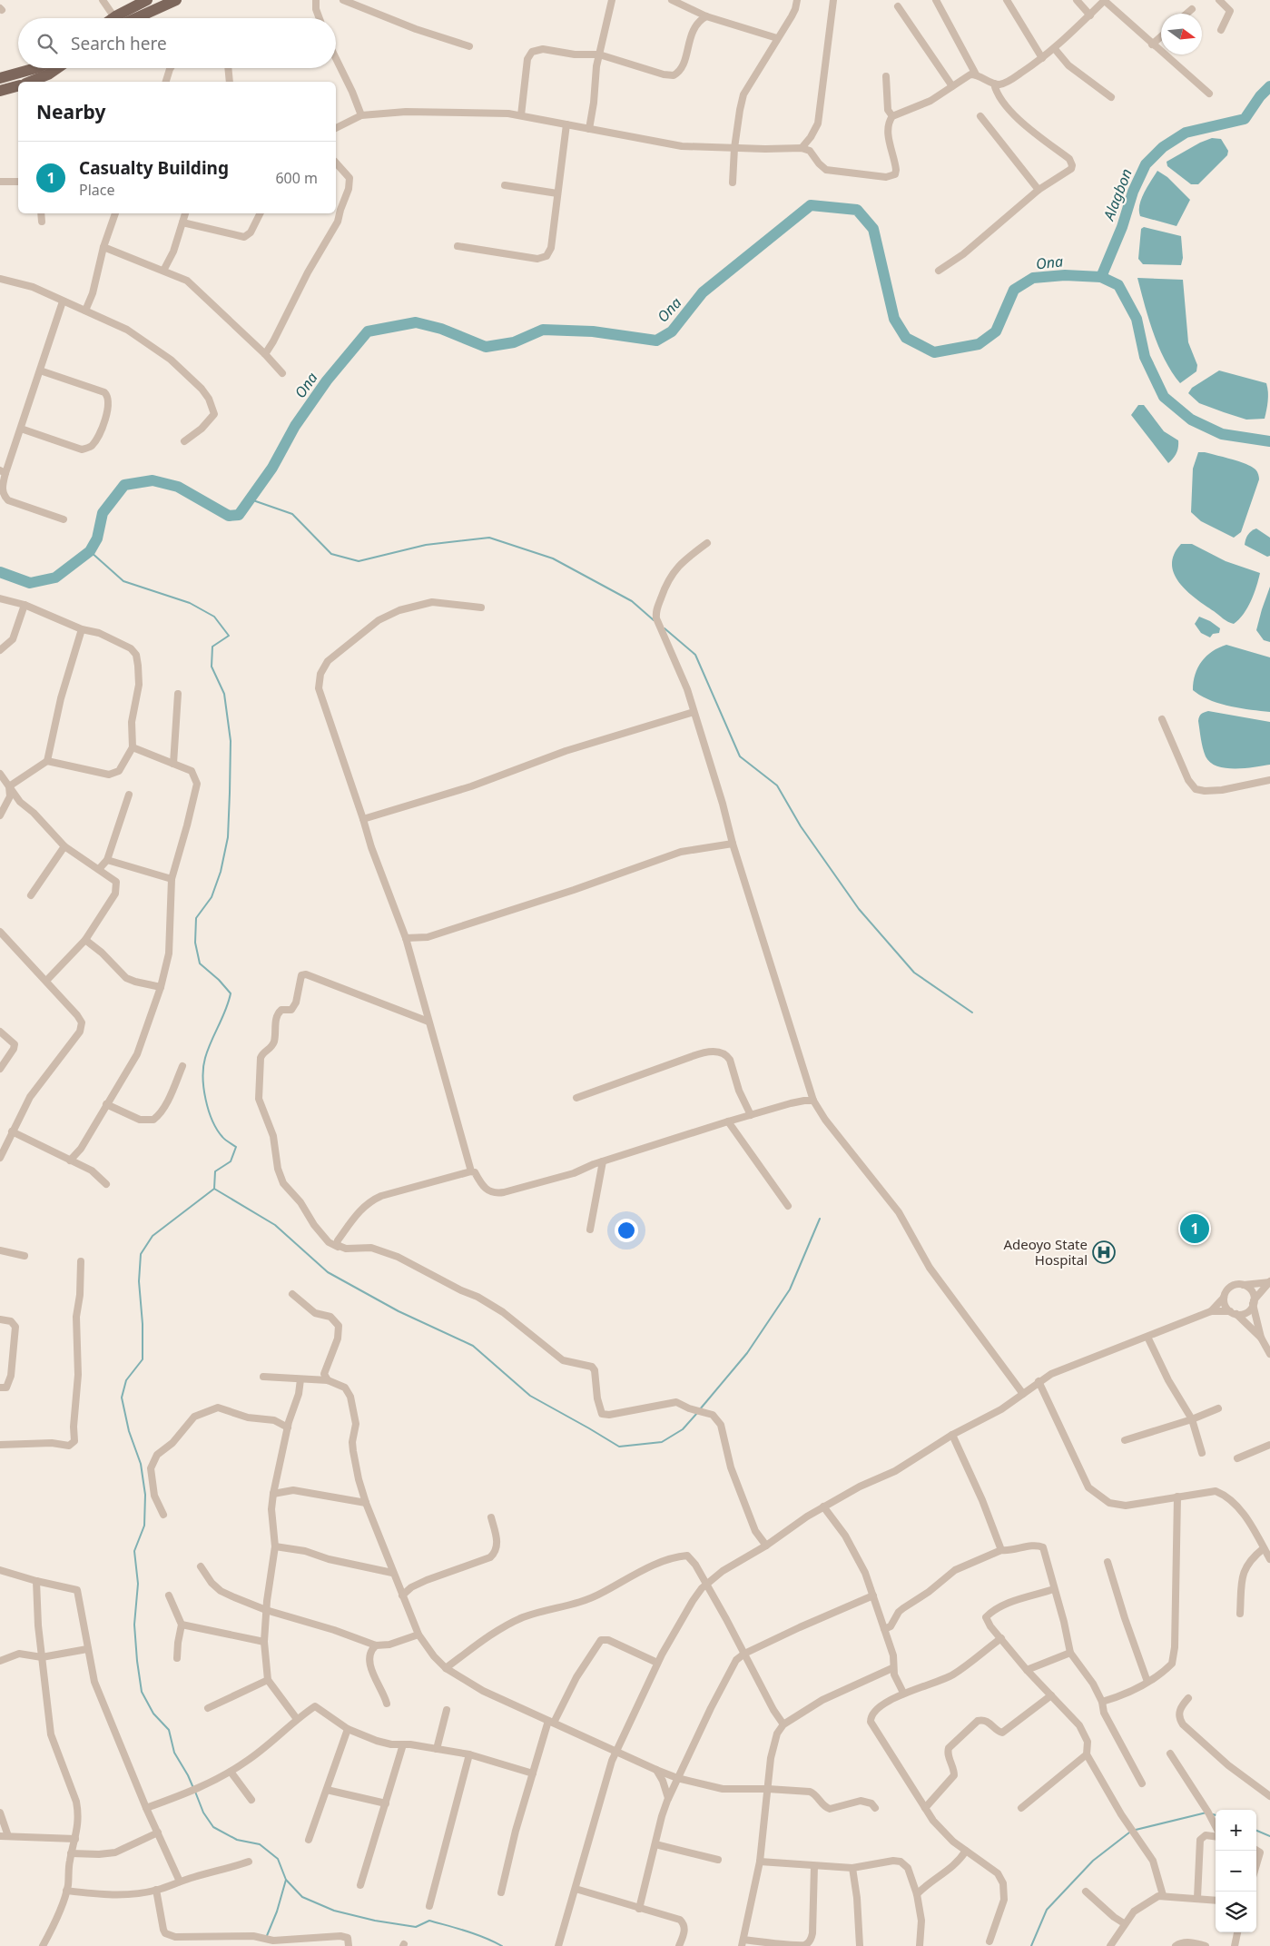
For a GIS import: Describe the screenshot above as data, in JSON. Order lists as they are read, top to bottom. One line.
{"water":["Alagbon","Ona"],"places":{"hospital":["Adeoyo State Hospital"]},"north":"right","page":{"search":"Search here","heading":"Nearby","list":[{"mark":"1","name":"Casualty Building","note":"Place","value":"600 m"}],"pins":"1","map_buttons":["+","−"]}}
